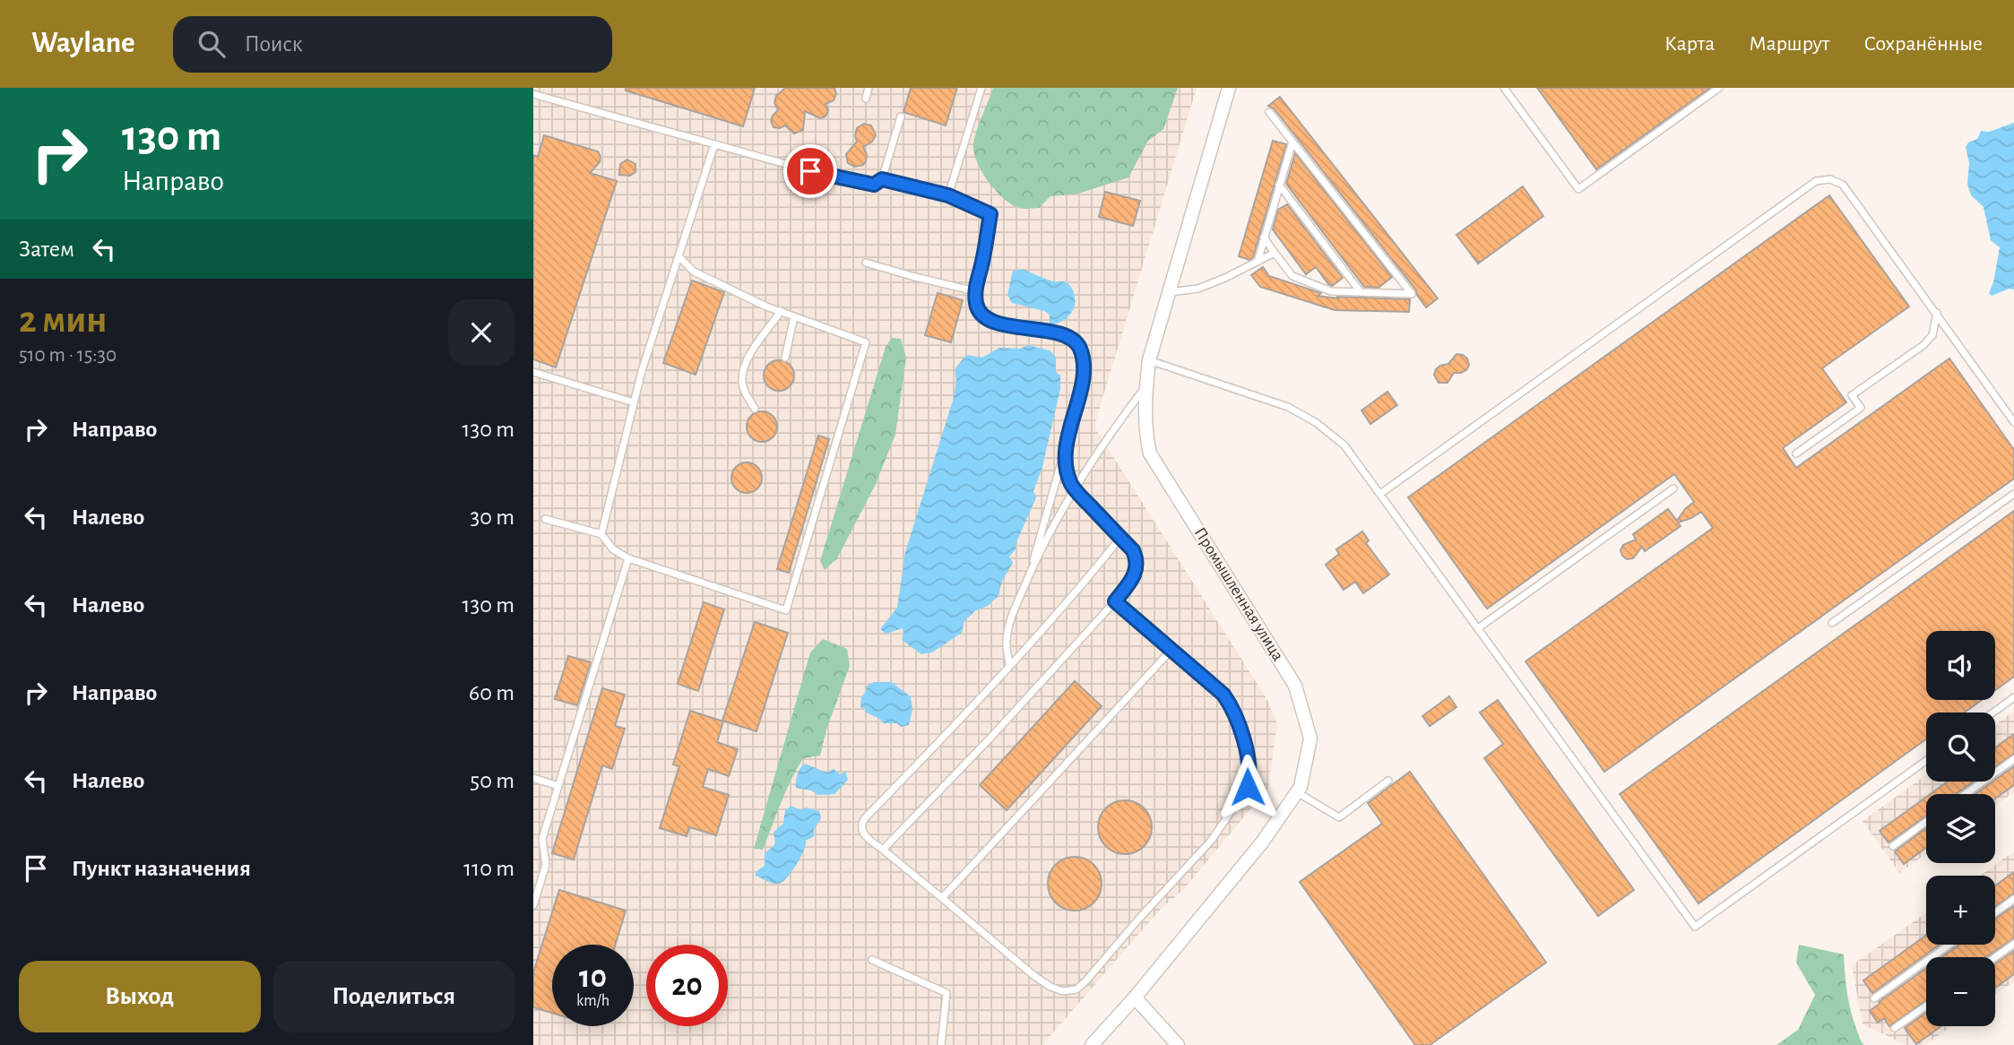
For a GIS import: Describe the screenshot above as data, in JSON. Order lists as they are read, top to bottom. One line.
{"streets":{"street":["Промышленная улица"]},"page":{"header":"Waylane","search":"Поиск","nav":["Карта","Маршрут","Сохранённые"],"turn":["130 m","Направо"],"then":"Затем","heading":["2 мин","510 m · 15:30"],"list":[{"name":"Направо","value":"130 m"},{"name":"Налево","value":"30 m"},{"name":"Налево","value":"130 m"},{"name":"Направо","value":"60 m"},{"name":"Налево","value":"50 m"},{"name":"Пункт назначения","value":"110 m"}],"map_buttons":["+","−"],"speed":"10 km/h","limit":"20","buttons":["Выход","Поделиться"]}}
